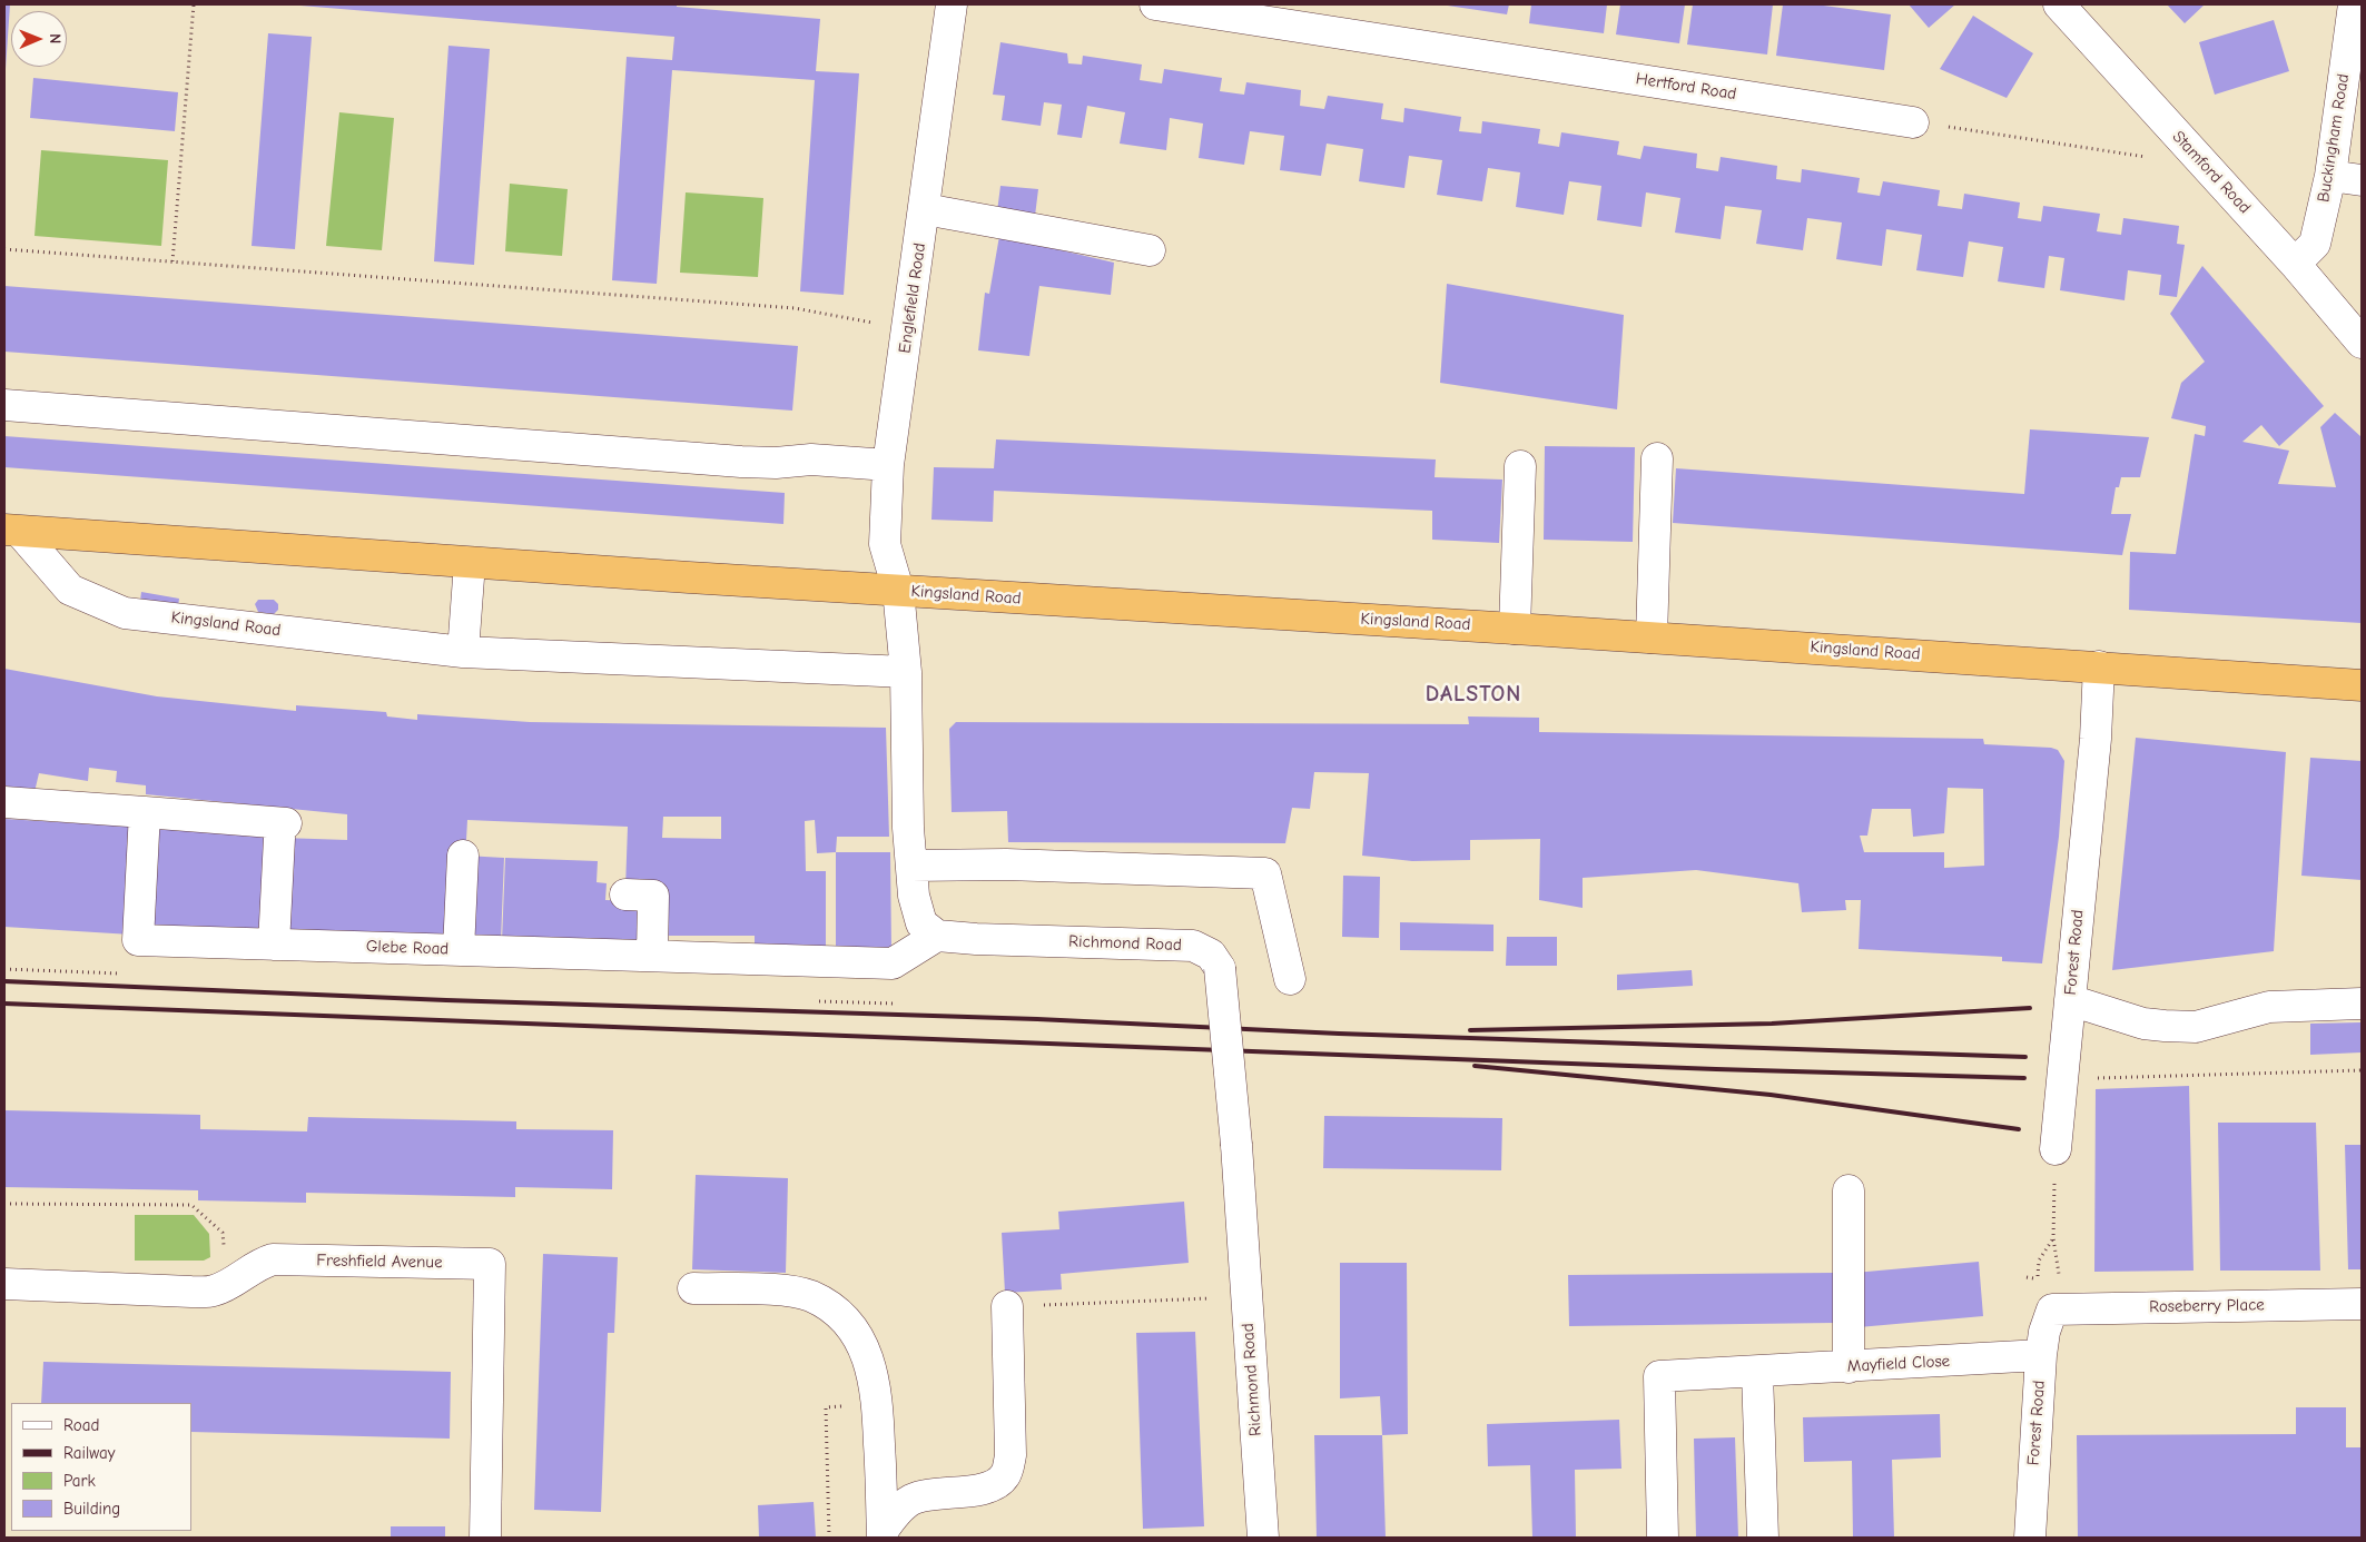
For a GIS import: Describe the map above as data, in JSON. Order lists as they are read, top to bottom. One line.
{"streets":{"highway":["Kingsland Road"],"street":["Hertford Road","Buckingham Road","Stamford Road","Englefield Road","Richmond Road","Glebe Road","Forest Road","Freshfield Avenue","Roseberry Place","Mayfield Close"]},"crossings":[["Buckingham Road","Stamford Road"],["Englefield Road","Kingsland Road"],["Kingsland Road","Forest Road"],["Richmond Road","Glebe Road"],["Forest Road","Roseberry Place"],["Forest Road","Mayfield Close"]],"districts":["DALSTON"],"legend":["Road","Railway","Park","Building"],"north":"right"}
